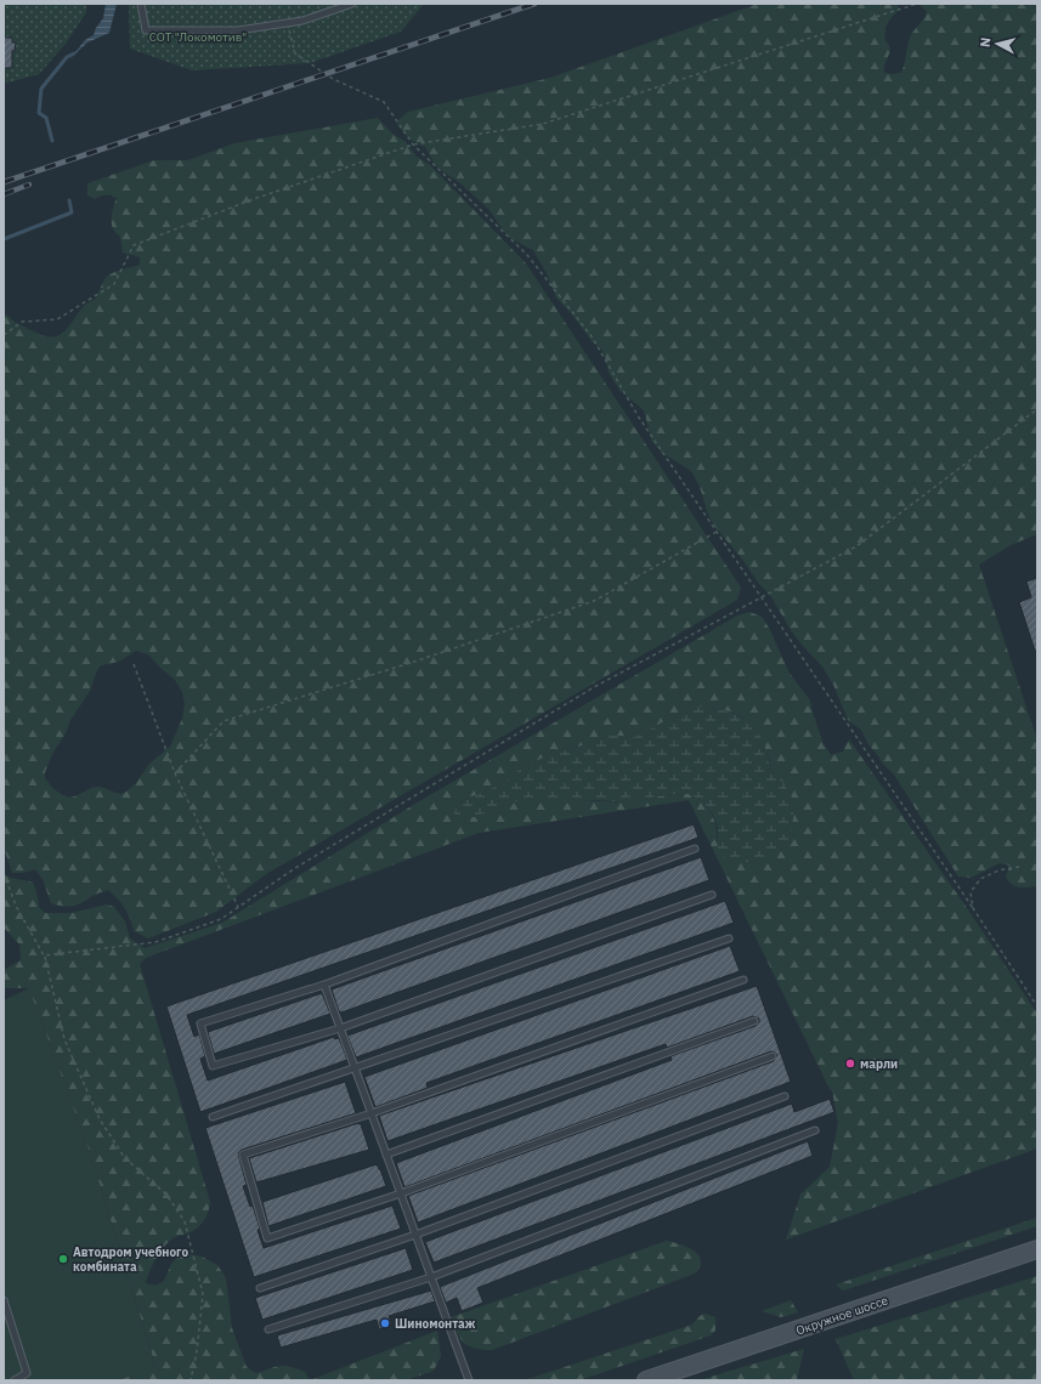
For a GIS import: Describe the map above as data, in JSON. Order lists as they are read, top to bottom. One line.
{"streets":{"main road":["Окружное шоссе"]},"parks":["СОТ \"Локомотив\""],"places":["марли","Автодром учебного комбината","Шиномонтаж"],"north":"left"}
